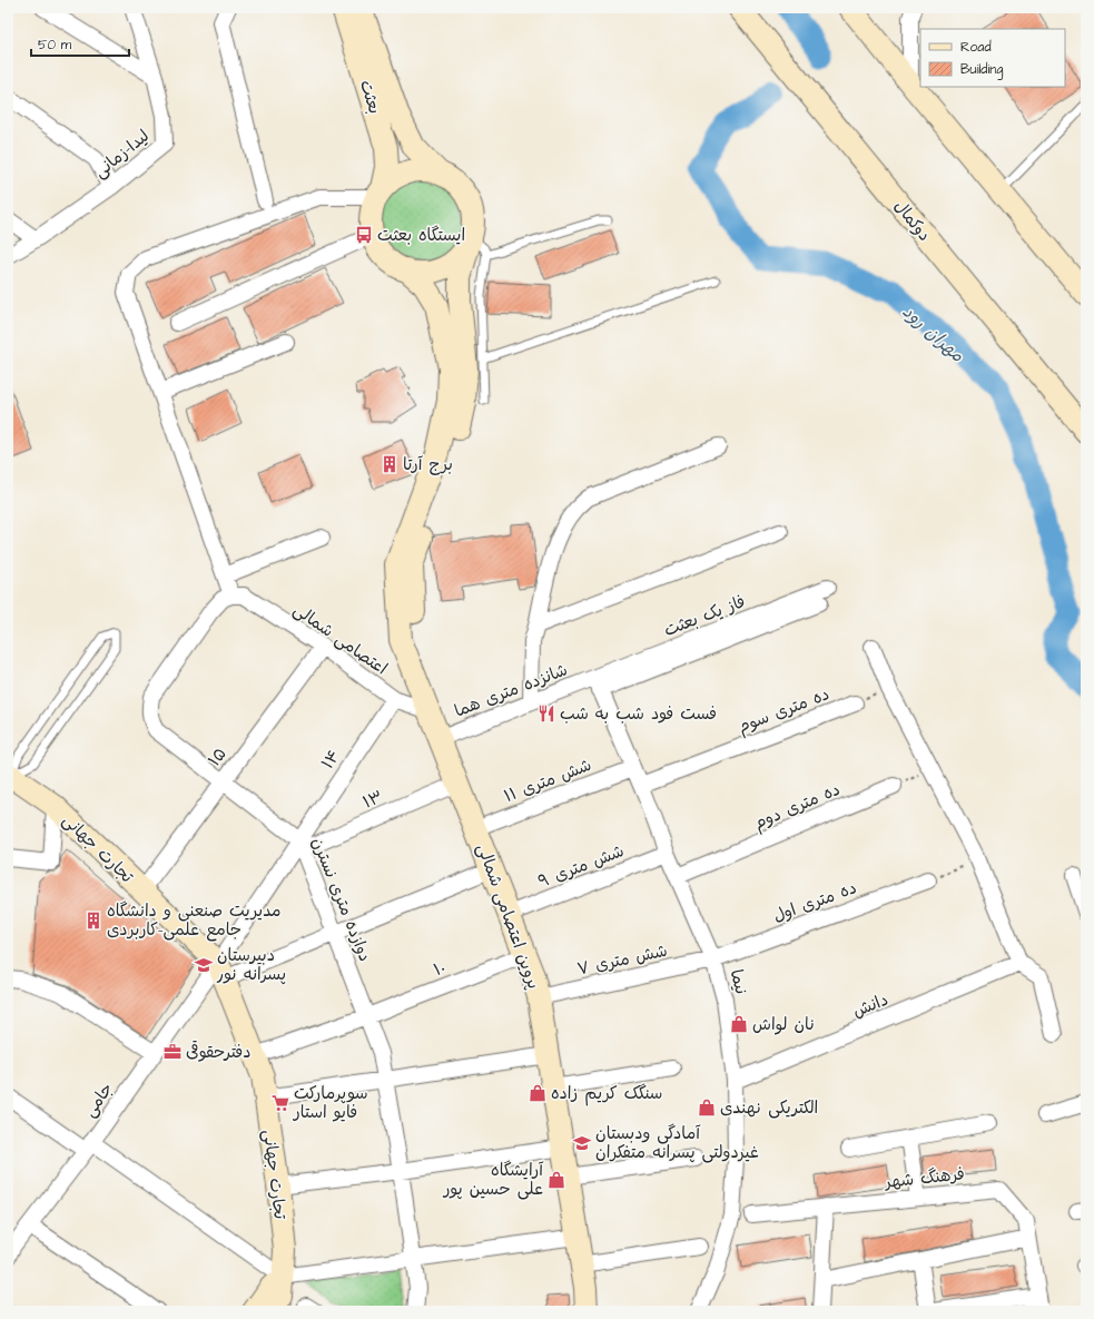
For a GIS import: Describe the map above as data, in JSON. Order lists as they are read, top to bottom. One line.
{"streets":{"main road":["بعثت","دوکمال","تجارت جهانی","پروین اعتصامی شمالی"],"street":["لیدا-زمانی","فاز یک بعثت","اعتصامی شمالی","شانزده متری هما","ده متری سوم","۱۵","۱۴","۱۱ شش متری","۱۳","ده متری دوم","۹ شش متری","دوازده متری نسترن","ده متری اول","۷ شش متری","۱۰","نیما","دانش","جامی","فرهنگ شهر"]},"crossings":[["بعثت","پروین اعتصامی شمالی"],["فاز یک بعثت","شانزده متری هما"],["فاز یک بعثت","نیما"],["اعتصامی شمالی","۱۵"],["اعتصامی شمالی","۱۴"],["اعتصامی شمالی","دوازده متری نسترن"],["اعتصامی شمالی","پروین اعتصامی شمالی"],["شانزده متری هما","پروین اعتصامی شمالی"],["شانزده متری هما","نیما"],["ده متری سوم","نیما"],["۱۵","تجارت جهانی"],["۱۵","دوازده متری نسترن"],["۱۴","۱۳"],["۱۴","تجارت جهانی"],["۱۴","دوازده متری نسترن"],["۱۴","جامی"],["۱۱ شش متری","پروین اعتصامی شمالی"],["۱۱ شش متری","نیما"],["۱۳","دوازده متری نسترن"],["۱۳","پروین اعتصامی شمالی"],["ده متری دوم","نیما"],["تجارت جهانی","۱۰"],["تجارت جهانی","جامی"],["۹ شش متری","پروین اعتصامی شمالی"],["۹ شش متری","نیما"],["دوازده متری نسترن","۱۰"],["ده متری اول","۷ شش متری"],["ده متری اول","نیما"],["پروین اعتصامی شمالی","۷ شش متری"],["پروین اعتصامی شمالی","۱۰"],["۷ شش متری","نیما"],["نیما","دانش"]],"water":["مهران رود"],"places":{"bus stop":["ایستگاه بعثت"],"building":["برج آرتا","مدیریت صنعنی و دانشگاه جامع علمی-کاربردی"],"restaurant":["فست فود شب به شب"],"school or university":["دبیرستان پسرانه نور","آمادگی ودبستان غیردولتی پسرانه متفکران"],"shop":["نان لواش","سنگک کریم زاده","الکتریکی نهندی","آرایشگاه علی حسین پور"],"office":["دفترحقوقی"],"supermarket":["سوپرمارکت فایو استار"]},"legend":["Road","Building"],"scale_bar":"50 m"}
